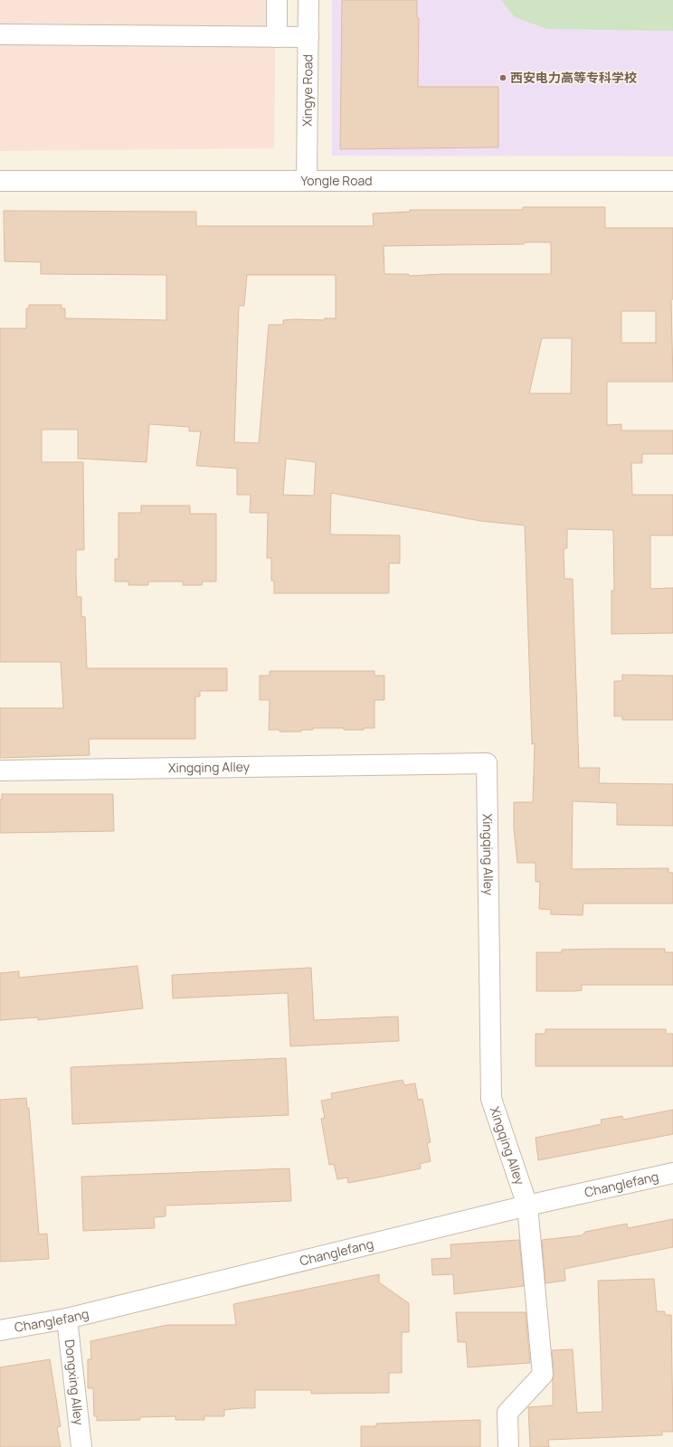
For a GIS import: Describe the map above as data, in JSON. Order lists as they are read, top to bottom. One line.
{"streets":{"street":["Xingye Road","Yongle Road","Xingqing Alley","Changlefang","Dongxing Alley"]},"crossings":[["Xingye Road","Yongle Road"],["Xingqing Alley","Changlefang"],["Changlefang","Dongxing Alley"]],"places":["西安电力高等专科学校"]}
